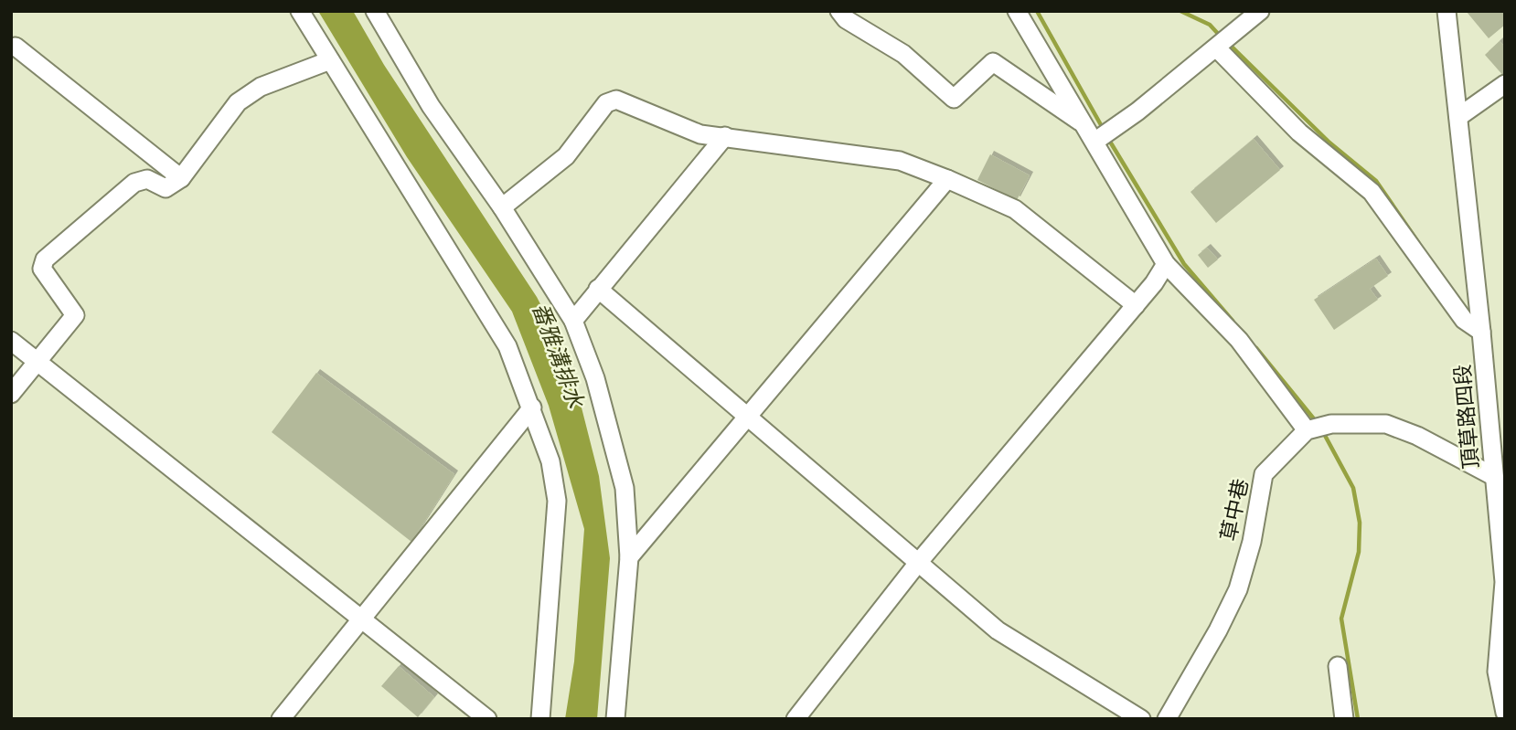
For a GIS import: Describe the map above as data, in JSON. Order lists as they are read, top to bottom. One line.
{"streets":{"street":["頂草路四段","草中巷"]},"water":["番雅溝排水"]}
